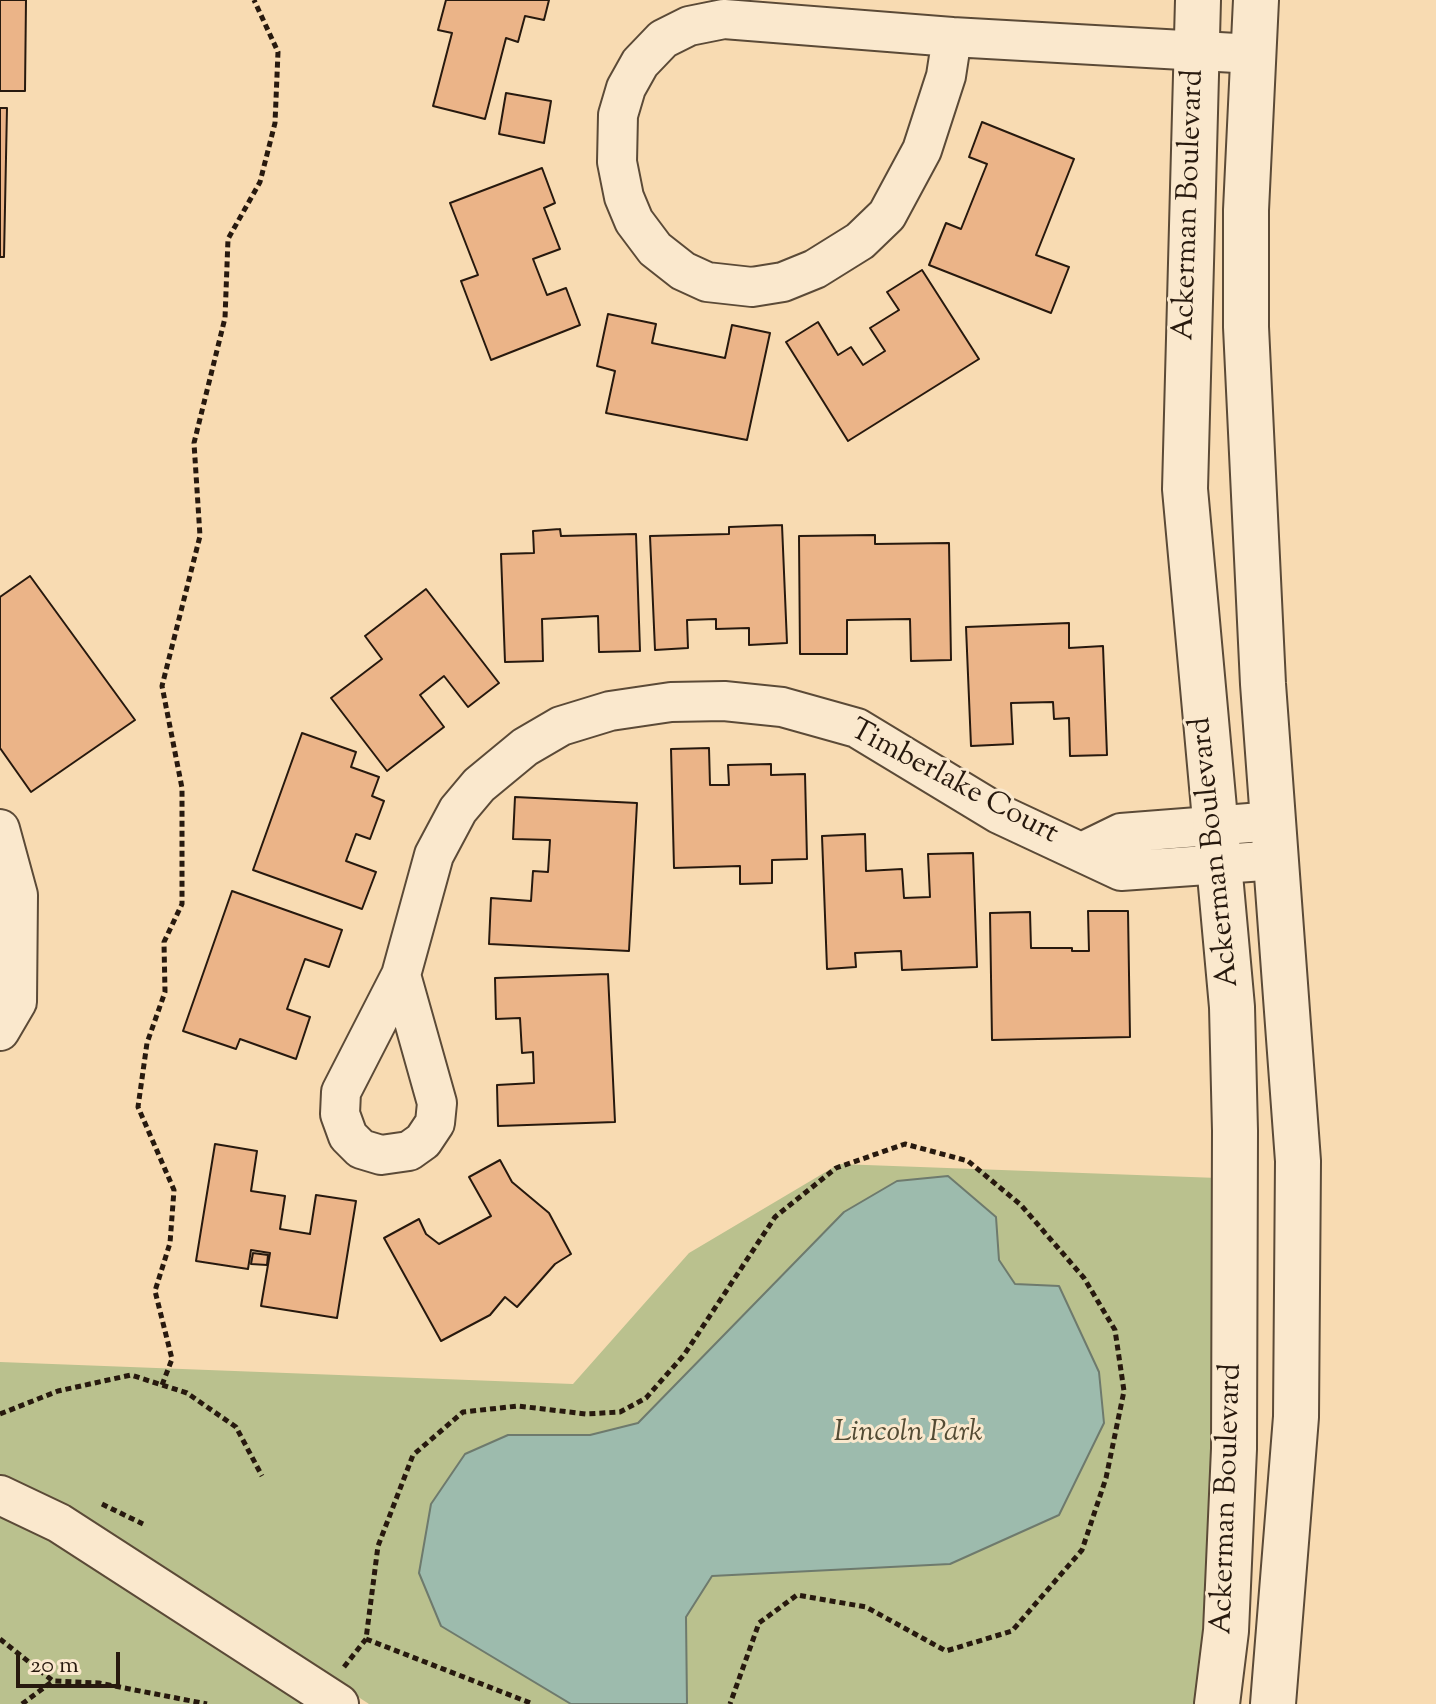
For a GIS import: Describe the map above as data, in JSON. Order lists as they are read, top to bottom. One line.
{"streets":{"street":["Ackerman Boulevard","Timberlake Court"]},"crossings":[["Ackerman Boulevard","Timberlake Court"]],"parks":["Lincoln Park"],"scale_bar":"20 m"}
